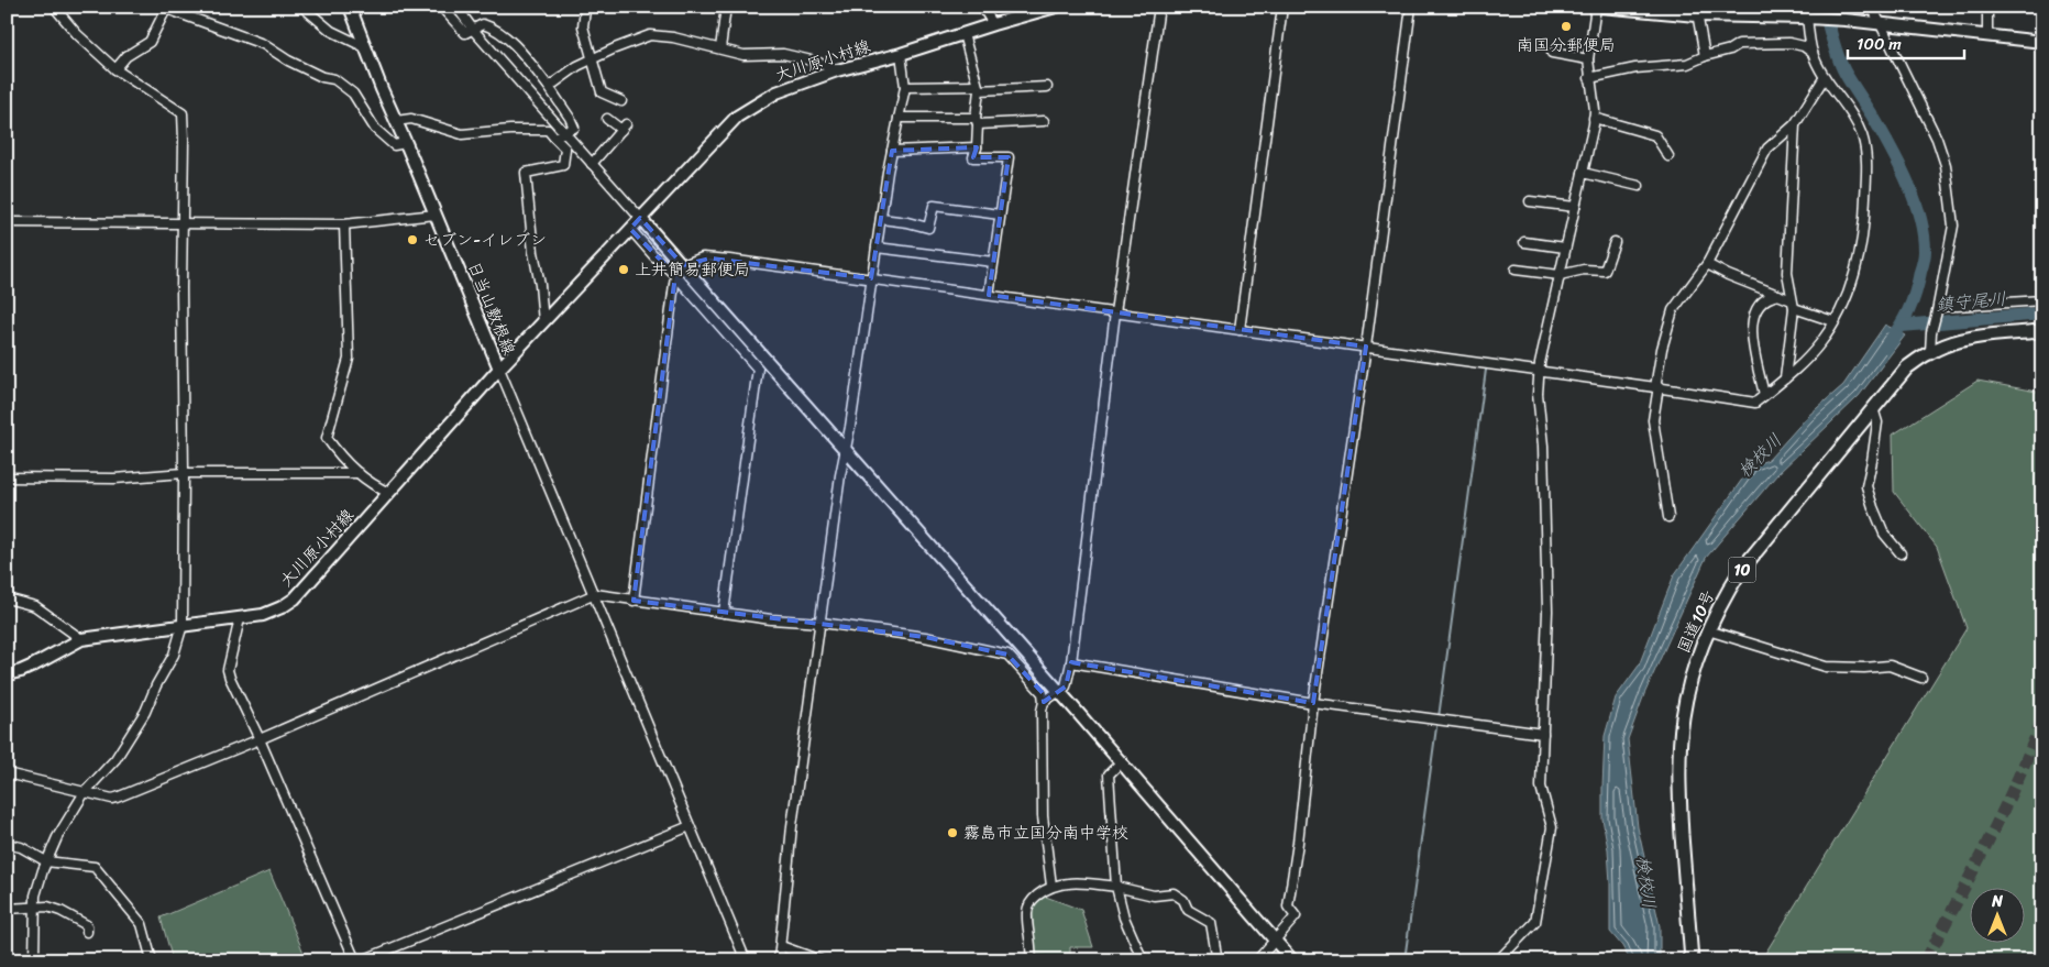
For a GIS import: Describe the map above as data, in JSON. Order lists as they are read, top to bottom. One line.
{"streets":{"highway":["10","国道10号"],"main road":["大川原小村線","日当山敷根線"]},"crossings":[["大川原小村線","日当山敷根線"]],"water":["鎮守尾川","検校川"],"places":["南国分郵便局","セブン-イレブン","上井簡易郵便局","霧島市立国分南中学校"],"scale_bar":"100 m","north":"top"}
